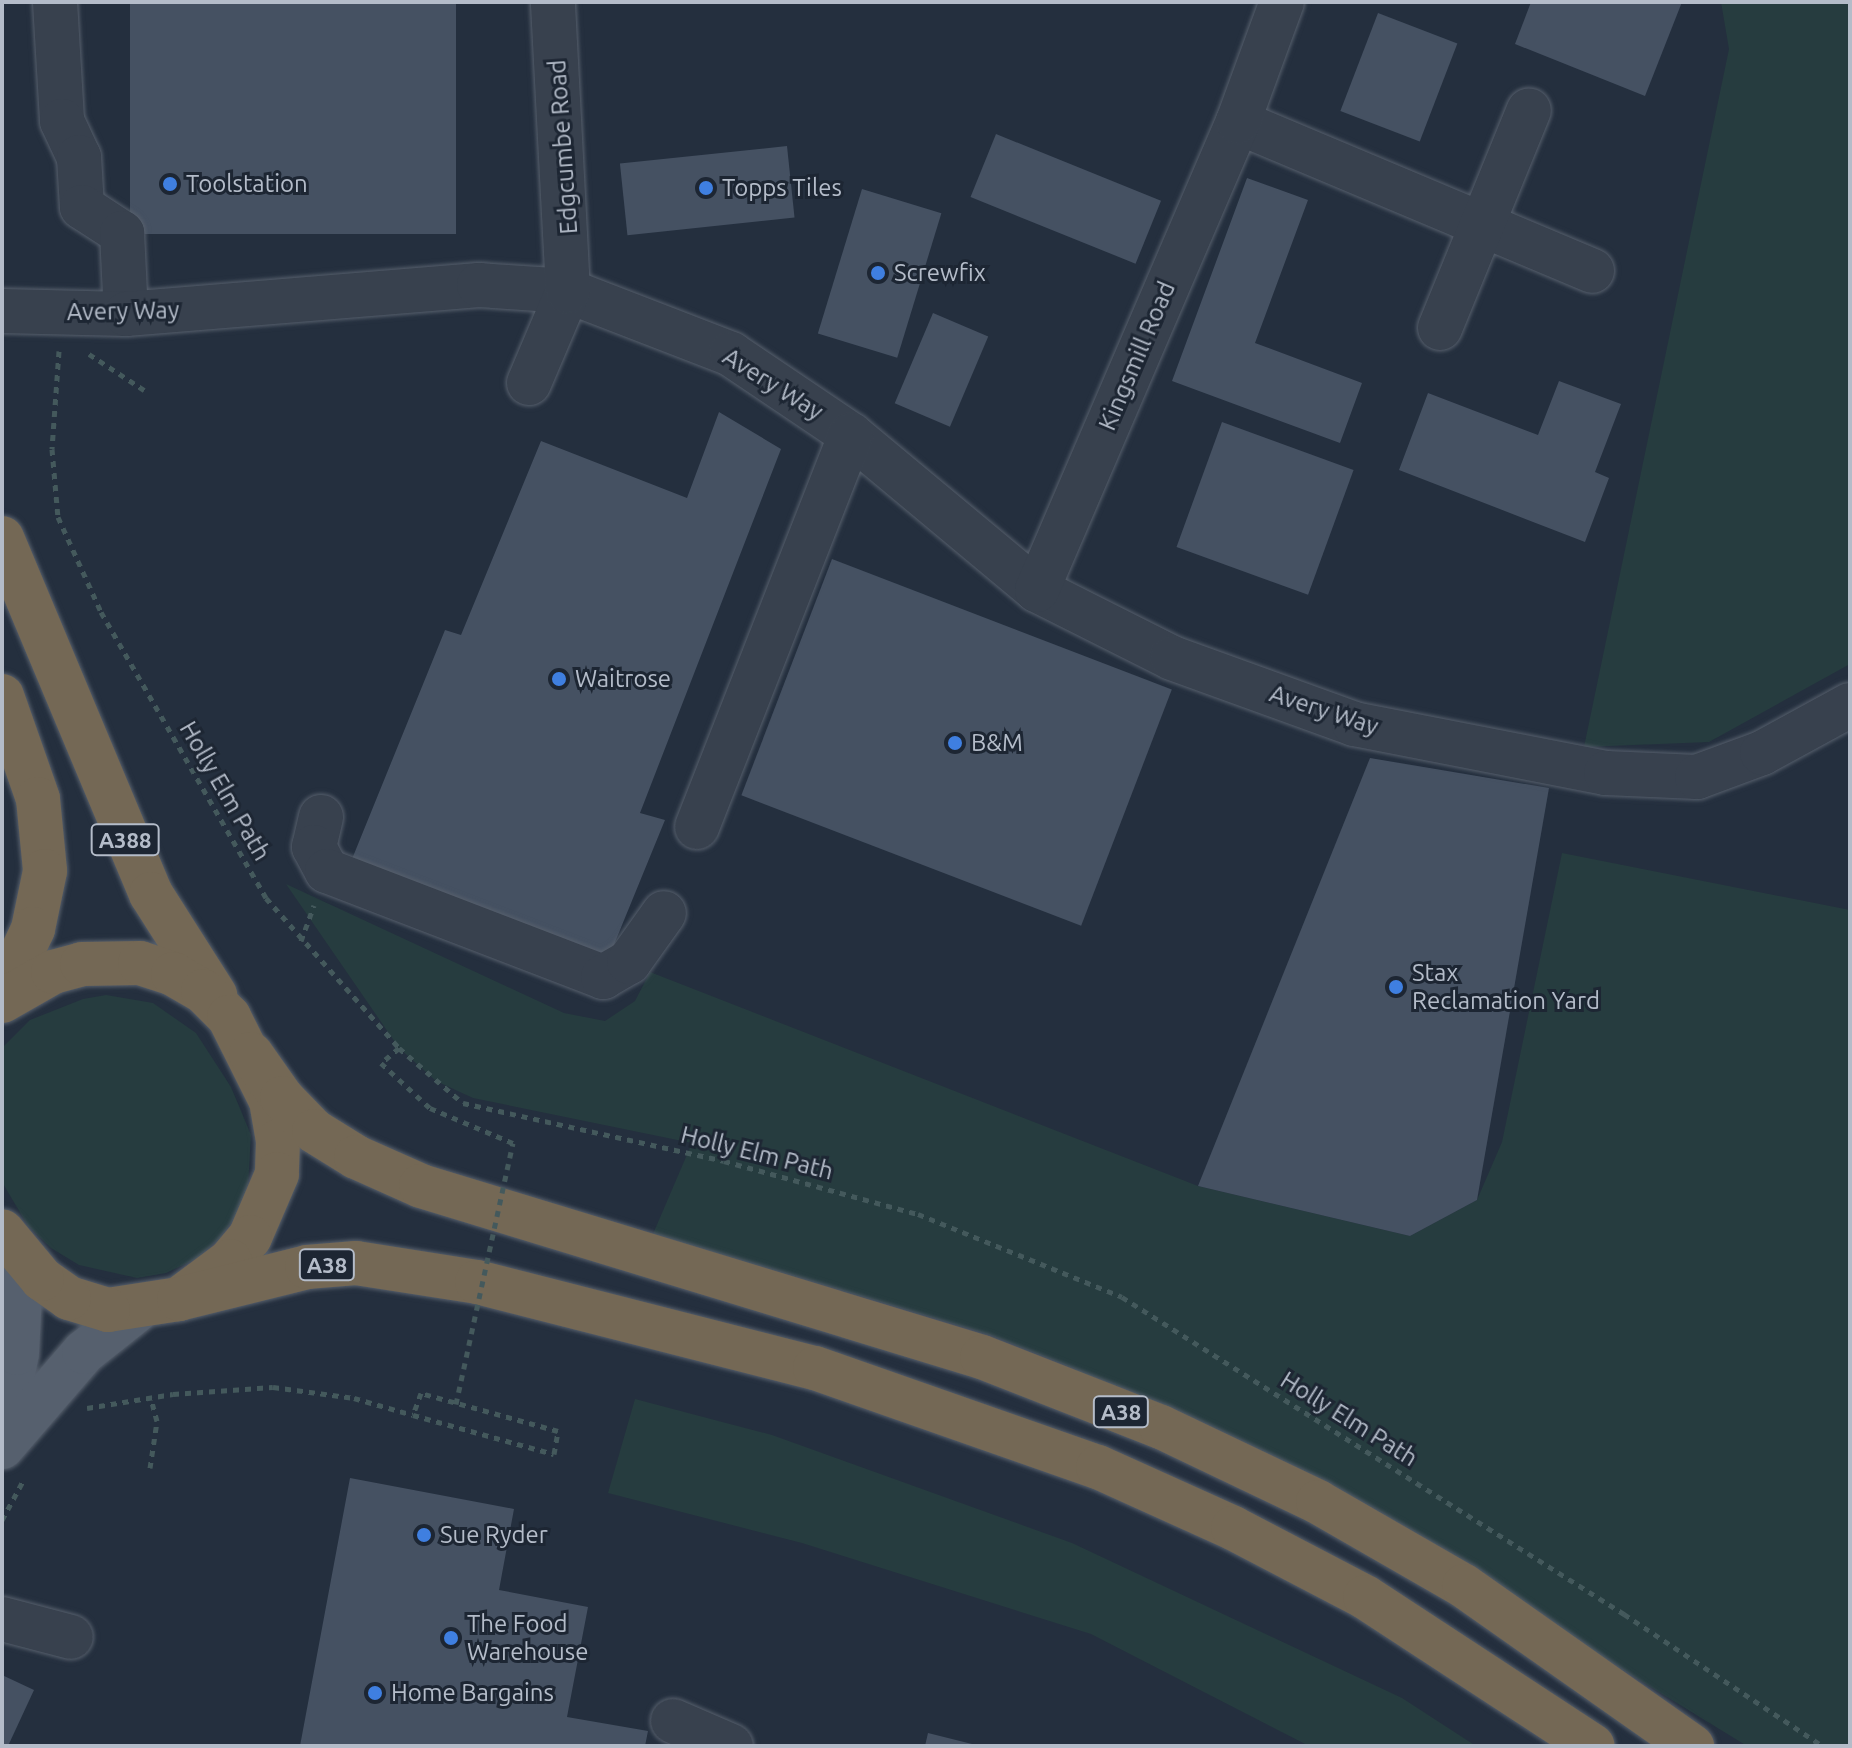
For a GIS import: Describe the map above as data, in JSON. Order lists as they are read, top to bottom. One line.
{"streets":{"highway":["A388","A38"],"street":["Edgcumbe Road","Avery Way","Kingsmill Road"],"path":["Holly Elm Path"]},"crossings":[["Edgcumbe Road","Avery Way"],["Avery Way","Kingsmill Road"],["Avery Way","Holly Elm Path"]],"places":["Toolstation","Topps Tiles","Screwfix","Waitrose","B&M","Stax Reclamation Yard","Sue Ryder","The Food Warehouse","Home Bargains"]}
